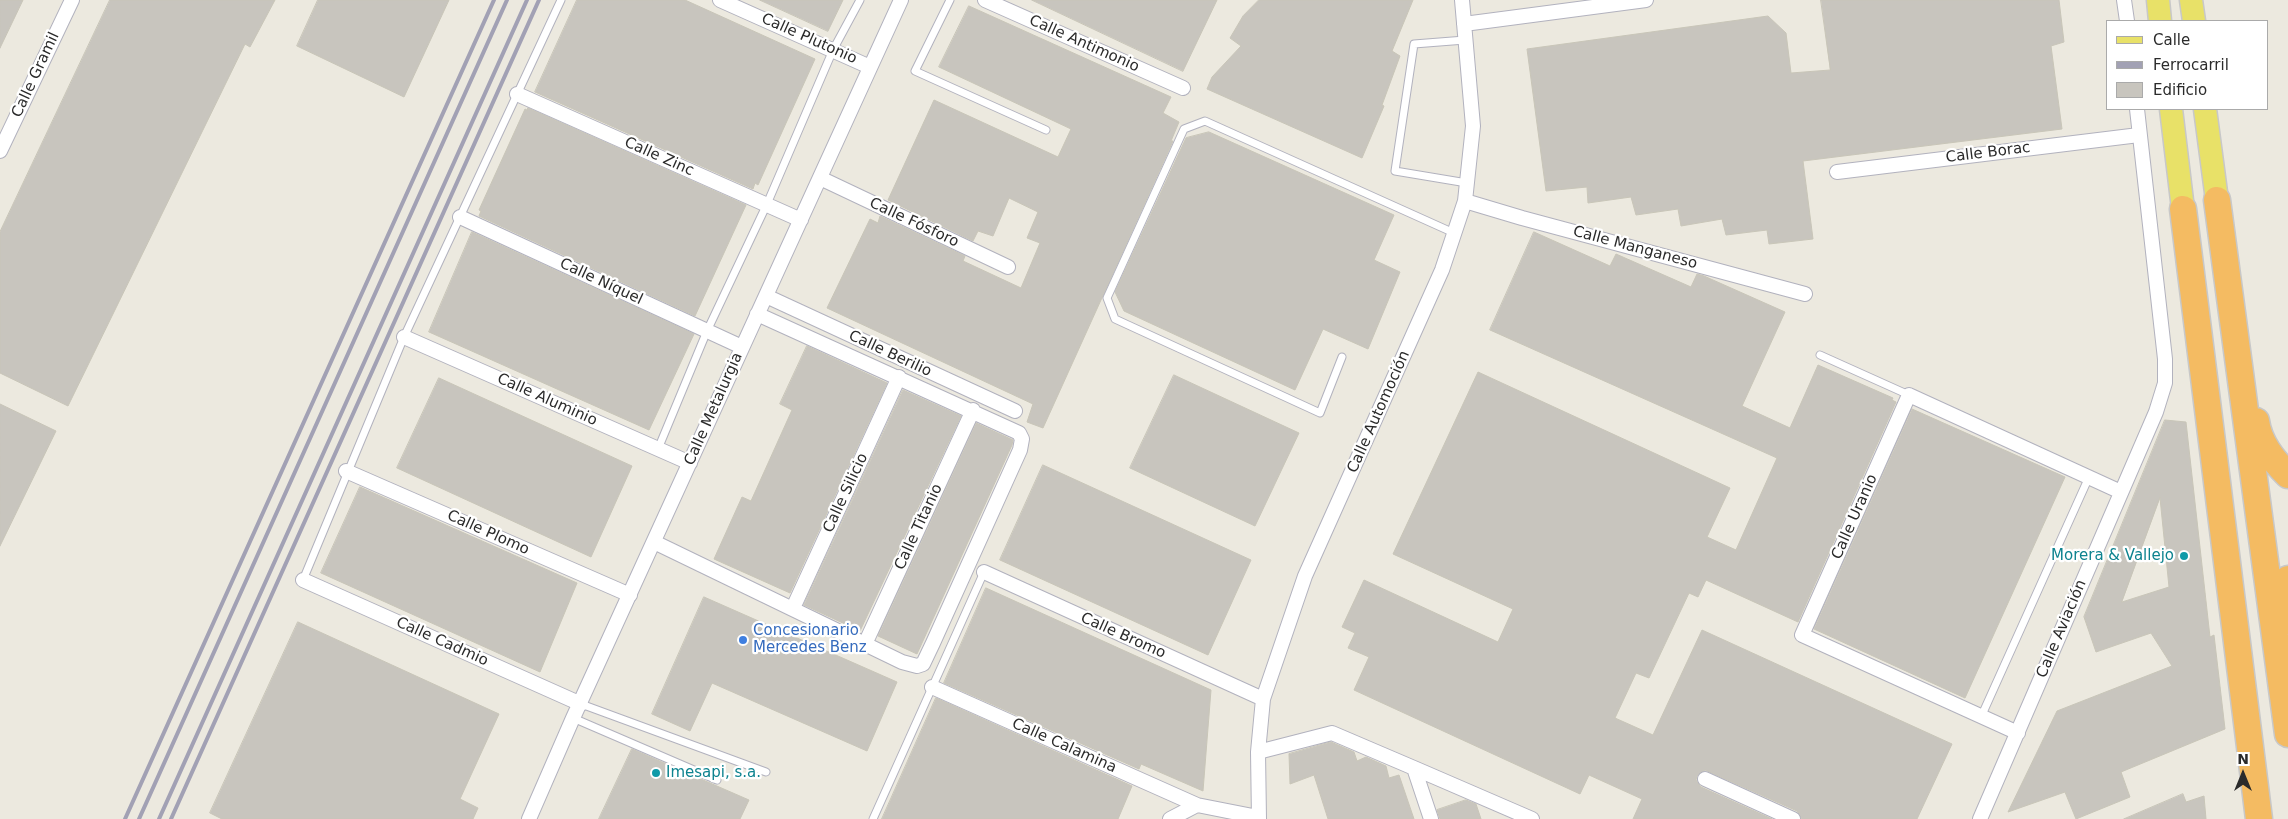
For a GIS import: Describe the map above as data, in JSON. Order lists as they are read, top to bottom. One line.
{"streets":{"street":["Calle Plutonio","Calle Antimonio","Calle Gramil","Calle Borac","Calle Zinc","Calle Fósforo","Calle Manganeso","Calle Níquel","Calle Berilio","Calle Aluminio","Calle Metalurgia","Calle Automoción","Calle Silicio","Calle Uranio","Calle Titanio","Calle Plomo","Calle Aviación","Calle Bromo","Calle Cadmio","Calle Calamina"]},"crossings":[["Calle Plutonio","Calle Metalurgia"],["Calle Borac","Calle Aviación"],["Calle Zinc","Calle Metalurgia"],["Calle Fósforo","Calle Metalurgia"],["Calle Manganeso","Calle Automoción"],["Calle Níquel","Calle Metalurgia"],["Calle Berilio","Calle Metalurgia"],["Calle Aluminio","Calle Metalurgia"],["Calle Metalurgia","Calle Plomo"],["Calle Metalurgia","Calle Cadmio"],["Calle Automoción","Calle Bromo"],["Calle Automoción","Calle Calamina"],["Calle Uranio","Calle Aviación"]],"places":["Morera & Vallejo","Concesionario Mercedes Benz","Imesapi, s.a."],"legend":["Calle","Ferrocarril","Edificio"],"north":"top"}
